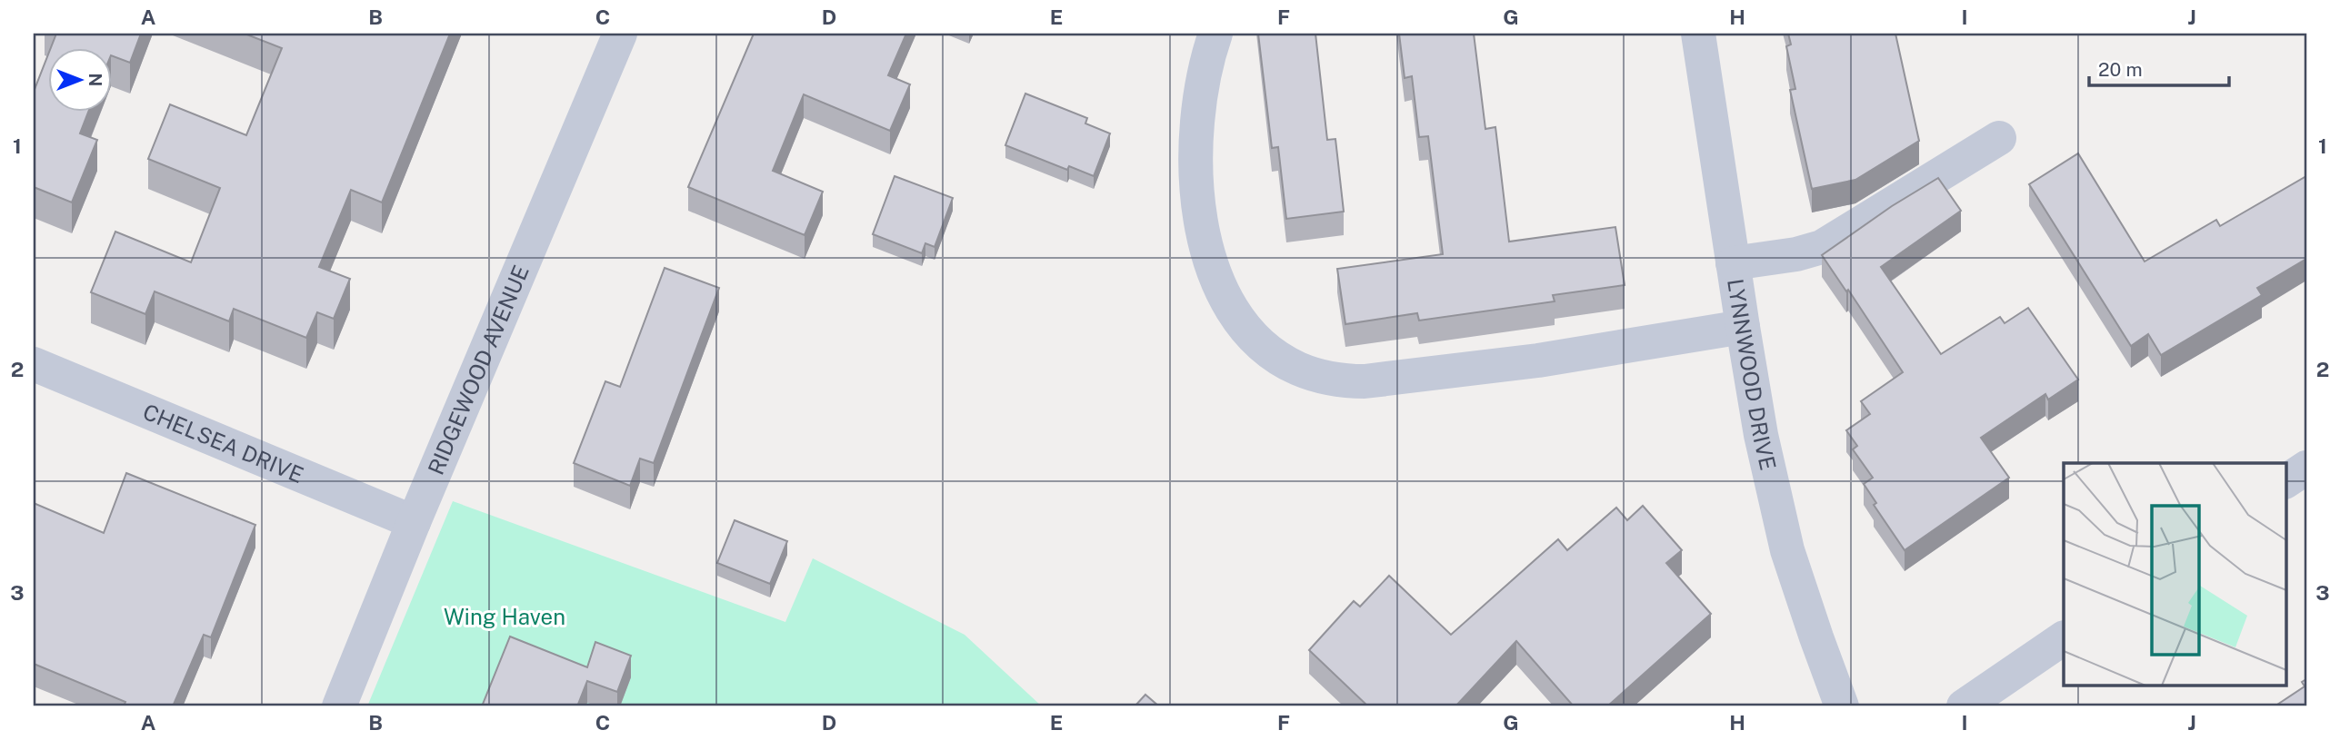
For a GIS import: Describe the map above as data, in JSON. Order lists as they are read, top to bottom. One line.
{"streets":{"street":["RIDGEWOOD AVENUE","LYNNWOOD DRIVE","CHELSEA DRIVE"]},"crossings":[["RIDGEWOOD AVENUE","CHELSEA DRIVE"]],"parks":["Wing Haven"],"scale_bar":"20 m","north":"right","grid":{"columns":["A","B","C","D","E","F","G","H","I","J"],"rows":["1","2","3"]}}
